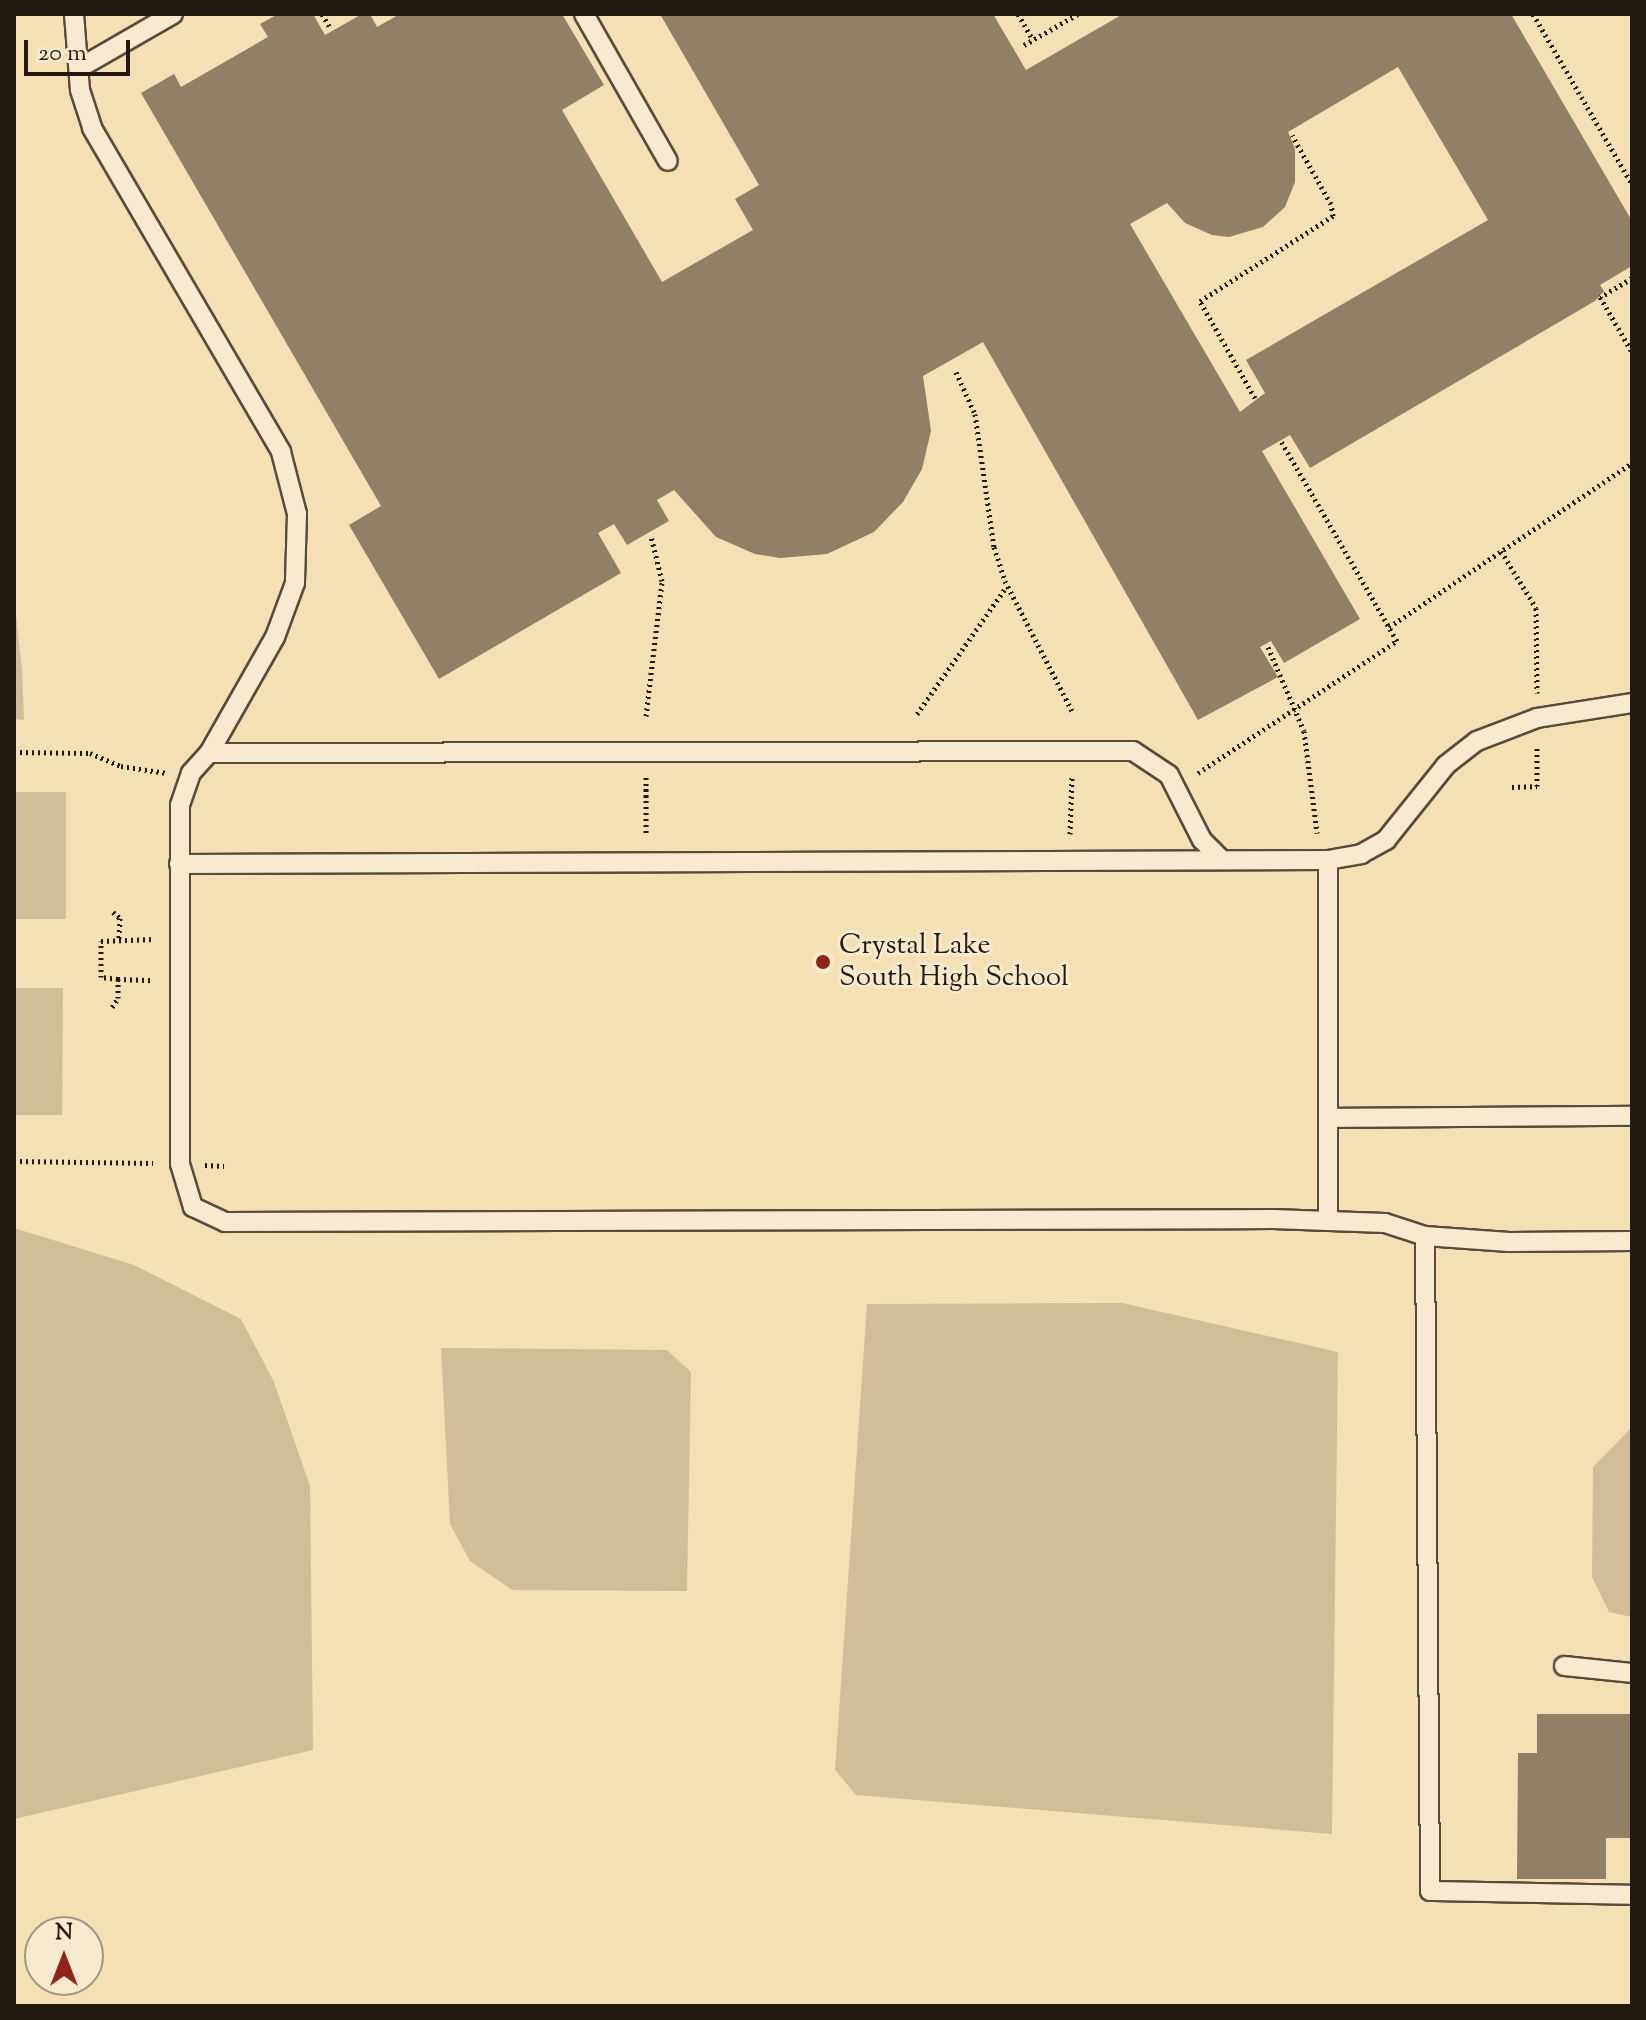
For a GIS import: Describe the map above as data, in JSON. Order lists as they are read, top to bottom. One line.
{"places":["Crystal Lake South High School"],"scale_bar":"20 m","north":"top"}
